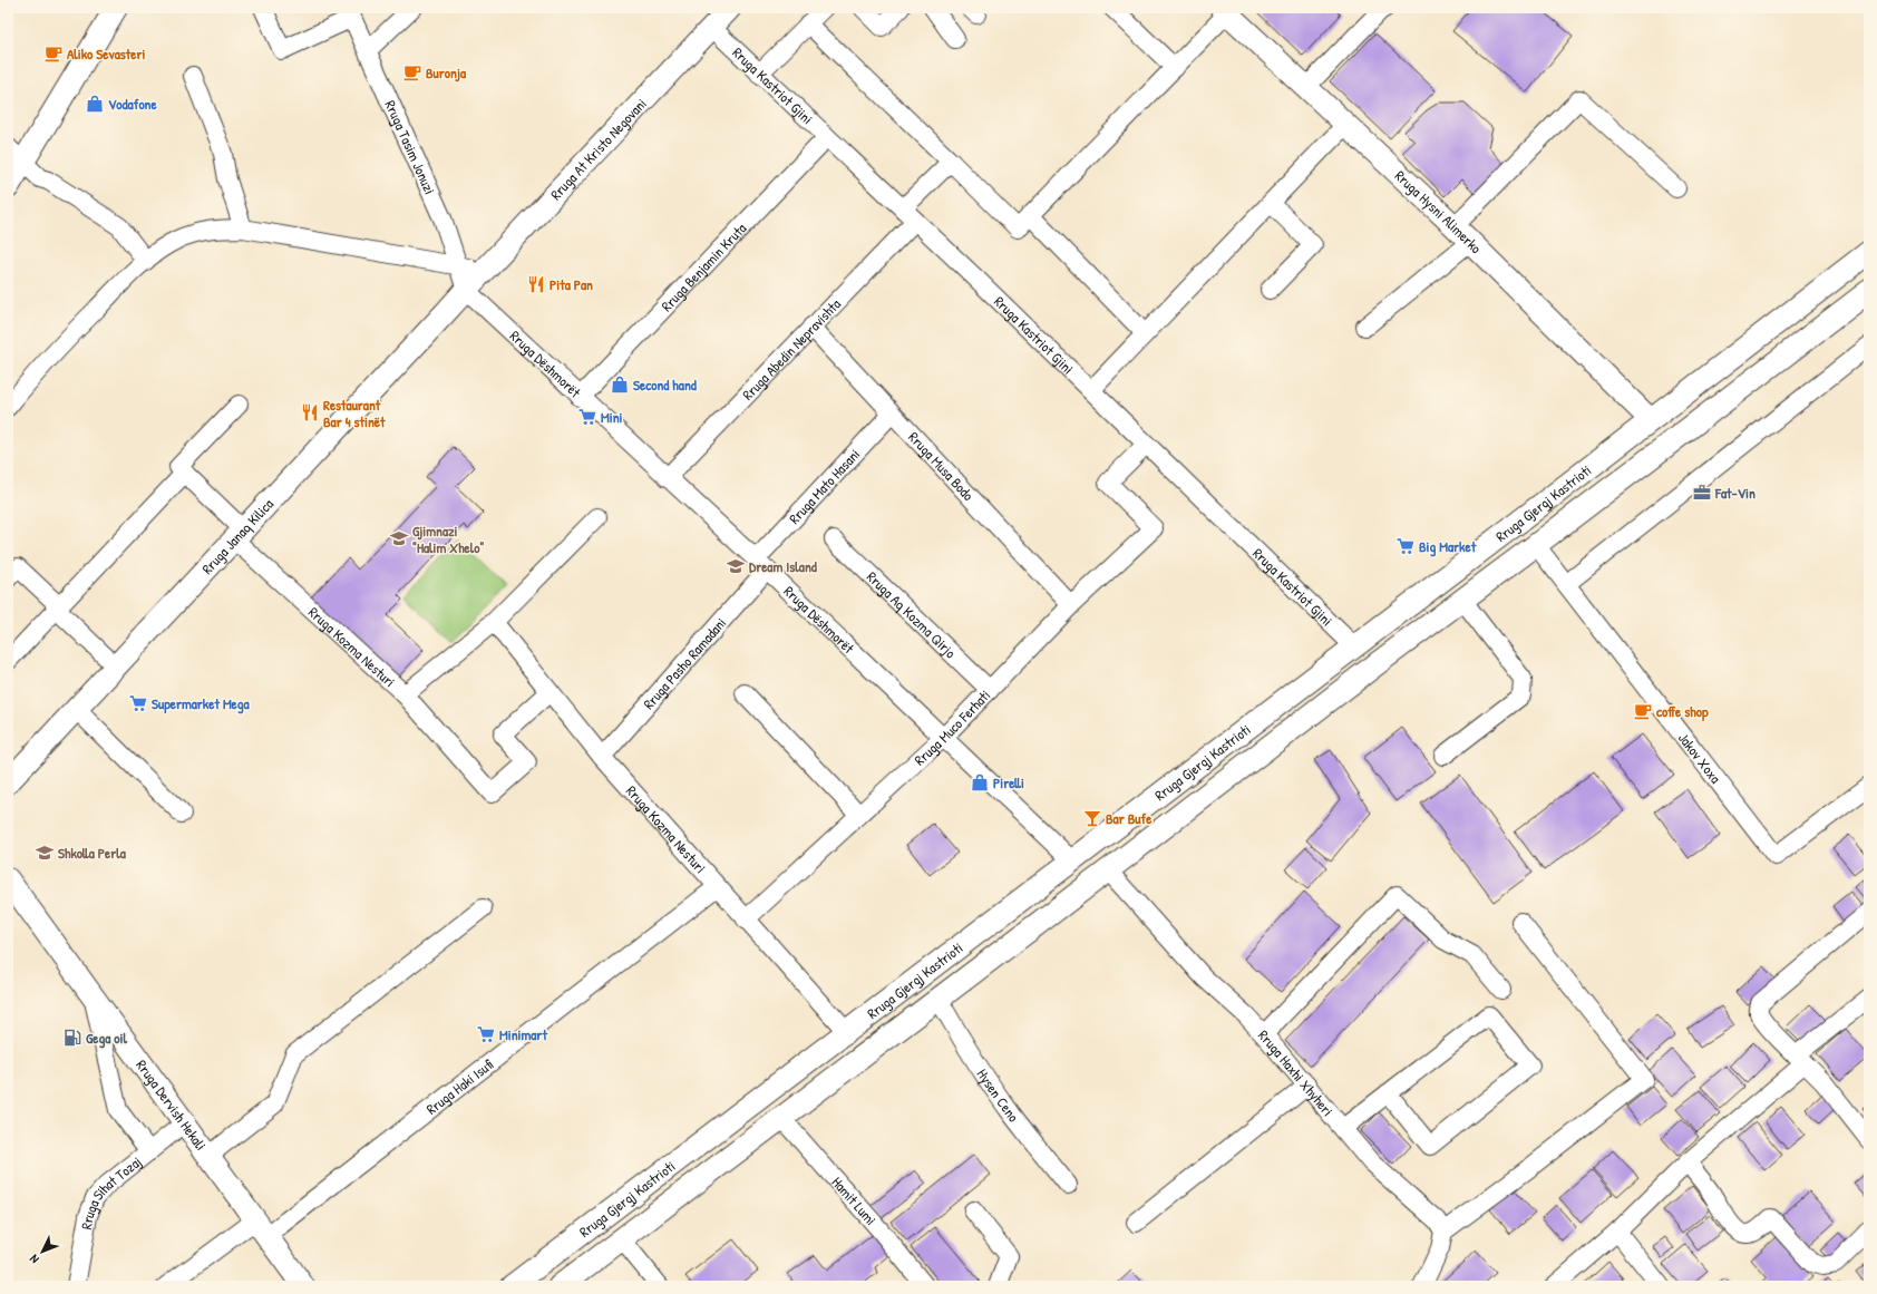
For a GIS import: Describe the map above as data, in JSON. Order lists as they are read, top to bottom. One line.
{"streets":{"main road":["Rruga At Kristo Negovani","Rruga Hysni Alimerko","Rruga Gjergj Kastrioti","Rruga Janaq Kilica","Rruga Dervish Hekali"],"street":["Rruga Kastriot Gjini","Rruga Tasim Jonuzi","Rruga Benjamin Kruta","Rruga Abedin Nepravishta","Rruga Dëshmorët","Rruga Musa Bodo","Rruga Mato Hasani","Rruga Aq Kozma Qirjo","Rruga Kozma Nesturi","Rruga Pasho Ramadani","Rruga Muco Ferhati","Jakov Xoxa","Rruga Haxhi Xhyheri","Rruga Haki Isufi","Hysen Ceno","Rruga Sihat Tozaj","Hamit Lumi"]},"crossings":[["Rruga Kastriot Gjini","Rruga At Kristo Negovani"],["Rruga Kastriot Gjini","Rruga Benjamin Kruta"],["Rruga Kastriot Gjini","Rruga Abedin Nepravishta"],["Rruga Kastriot Gjini","Rruga Gjergj Kastrioti"],["Rruga Kastriot Gjini","Rruga Muco Ferhati"],["Rruga Tasim Jonuzi","Rruga At Kristo Negovani"],["Rruga Tasim Jonuzi","Rruga Dëshmorët"],["Rruga Tasim Jonuzi","Rruga Janaq Kilica"],["Rruga At Kristo Negovani","Rruga Dëshmorët"],["Rruga At Kristo Negovani","Rruga Janaq Kilica"],["Rruga Hysni Alimerko","Rruga Gjergj Kastrioti"],["Rruga Benjamin Kruta","Rruga Dëshmorët"],["Rruga Abedin Nepravishta","Rruga Dëshmorët"],["Rruga Abedin Nepravishta","Rruga Musa Bodo"],["Rruga Dëshmorët","Rruga Mato Hasani"],["Rruga Dëshmorët","Rruga Gjergj Kastrioti"],["Rruga Dëshmorët","Rruga Janaq Kilica"],["Rruga Dëshmorët","Rruga Pasho Ramadani"],["Rruga Dëshmorët","Rruga Muco Ferhati"],["Rruga Musa Bodo","Rruga Mato Hasani"],["Rruga Musa Bodo","Rruga Muco Ferhati"],["Rruga Mato Hasani","Rruga Pasho Ramadani"],["Rruga Gjergj Kastrioti","Rruga Kozma Nesturi"],["Rruga Gjergj Kastrioti","Jakov Xoxa"],["Rruga Gjergj Kastrioti","Rruga Haxhi Xhyheri"],["Rruga Gjergj Kastrioti","Hysen Ceno"],["Rruga Gjergj Kastrioti","Hamit Lumi"],["Rruga Janaq Kilica","Rruga Kozma Nesturi"],["Rruga Aq Kozma Qirjo","Rruga Muco Ferhati"],["Rruga Kozma Nesturi","Rruga Pasho Ramadani"],["Rruga Kozma Nesturi","Rruga Muco Ferhati"],["Rruga Kozma Nesturi","Rruga Haki Isufi"],["Rruga Haki Isufi","Rruga Dervish Hekali"],["Rruga Dervish Hekali","Rruga Sihat Tozaj"]],"places":{"cafe":["Aliko Sevasteri","Buronja","coffe shop"],"shop":["Vodafone","Second hand","Pirelli"],"restaurant":["Pita Pan","Restaurant Bar 4 stinët"],"supermarket":["Mini","Big Market","Supermarket Mega","Minimart"],"office":["Fat-Vin"],"school or university":["Gjimnazi \"Halim Xhelo\"","Dream Island","Shkolla Perla"],"bar":["Bar Bufe"],"fuel station":["Gega oil"]},"north":"bottom left"}
